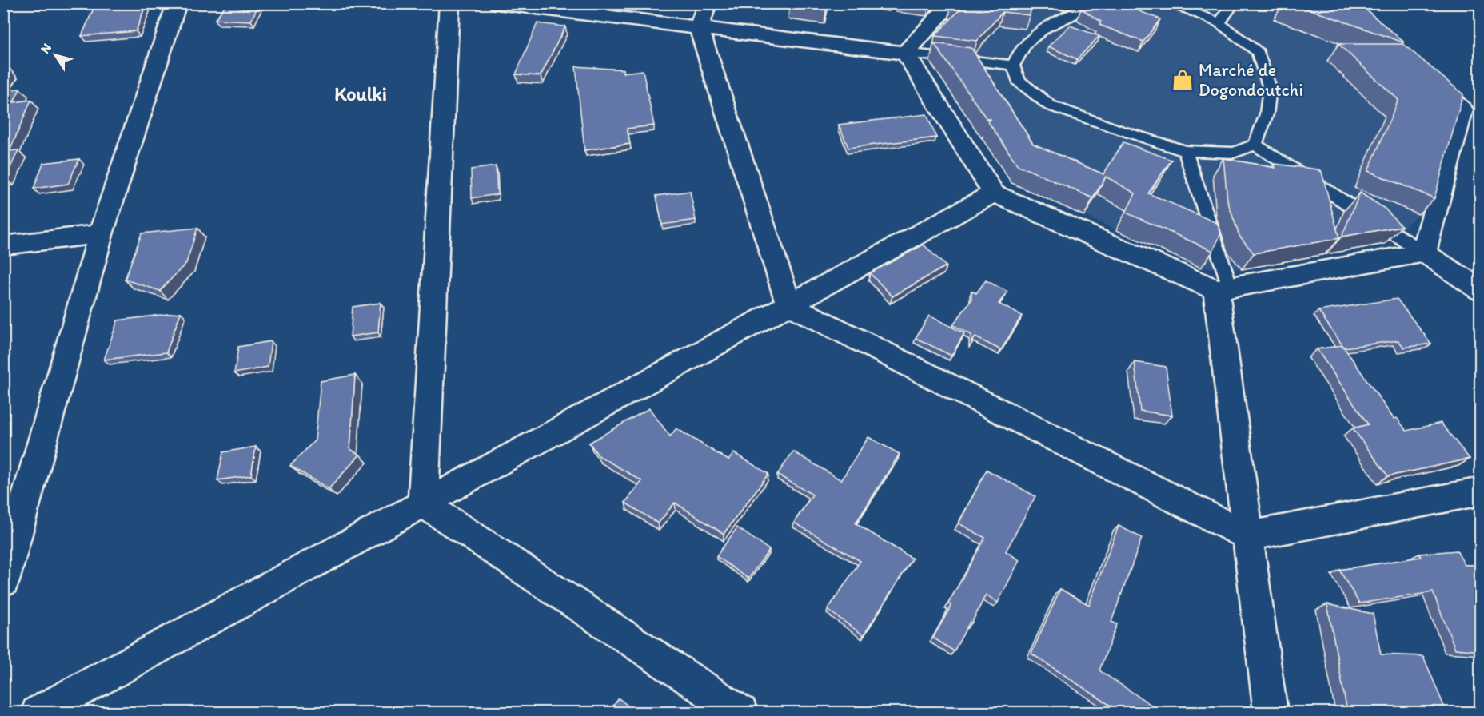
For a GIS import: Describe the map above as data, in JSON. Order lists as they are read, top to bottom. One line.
{"districts":["Koulki"],"places":{"shop":["Marché de Dogondoutchi"]},"north":"top left"}
